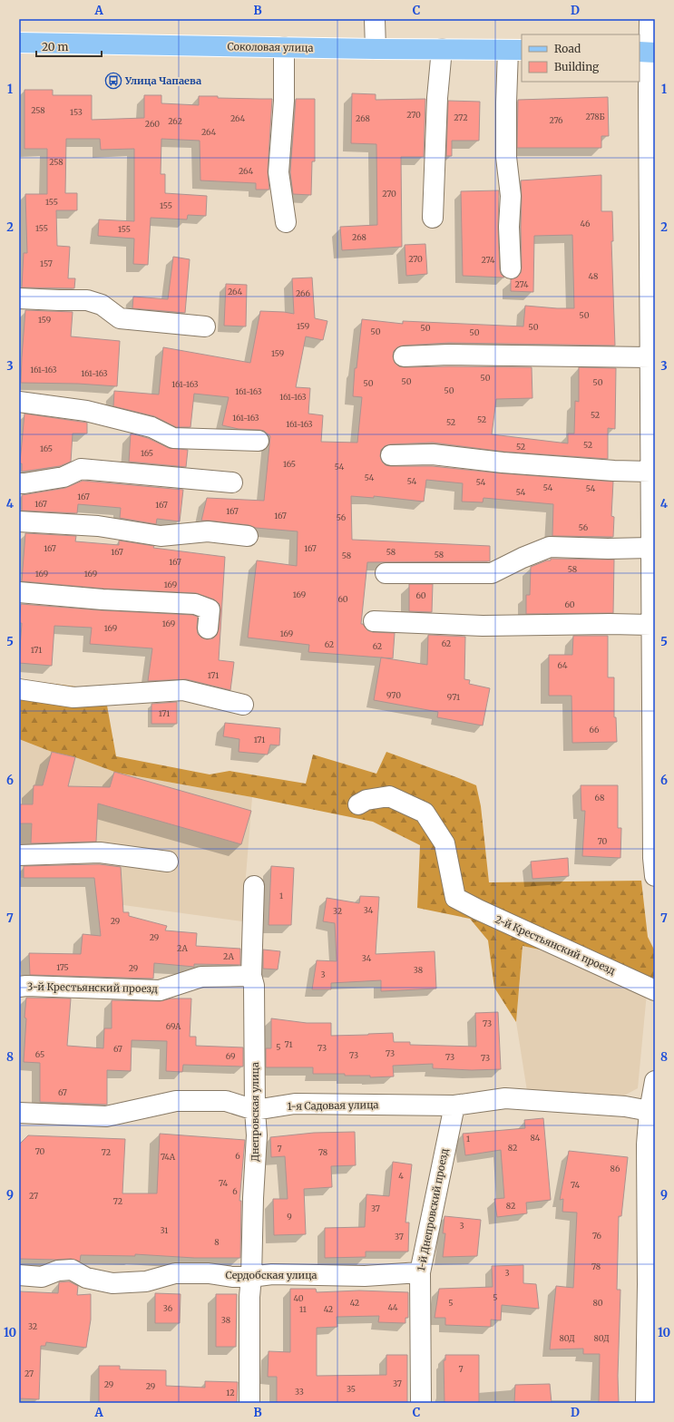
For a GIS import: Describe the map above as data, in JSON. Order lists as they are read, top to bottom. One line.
{"streets":{"main road":["Соколовая улица"],"street":["2-й Крестьянский проезд","3-й Крестьянский проезд","1-я Садовая улица","Днепровская улица","1-й Днепровский проезд","Сердобская улица"]},"crossings":[["3-й Крестьянский проезд","Днепровская улица"],["1-я Садовая улица","Днепровская улица"],["1-я Садовая улица","1-й Днепровский проезд"],["Днепровская улица","Сердобская улица"],["1-й Днепровский проезд","Сердобская улица"]],"places":{"bus stop":["Улица Чапаева"]},"house_numbers":["258","153","270","278Б","272","264","268","276","262","260","264","258","264","270","155","155","46","155","155","268","270","274","157","48","274","264","266","50","159","159","50","50","50","50","159","161-163","161-163","50","50","50","50","161-163","50","161-163","161-163","52","161-163","52","52","161-163","52","52","165","165","165","54","54","54","54","54","54","54","167","167","167","167","167","56","56","167","167","167","58","58","58","167","58","169","169","169","169","60","60","60","169","169","169","62","62","62","171","64","171","970","971","171","66","171","68","70","1","34","32","29","29","2А","2А","34","175","29","38","3","73","69А","71","5","73","67","73","65","73","69","73","73","67","84","1","82","7","70","72","78","6","74А","86","4","74","74","6","27","72","82","37","9","3","31","76","37","8","78","3","5","40","42","5","80","44","36","11","42","38","32","80Д","80Д","7","27","37","29","29","35","33","12"],"legend":["Road","Building"],"scale_bar":"20 m","grid":{"columns":["A","B","C","D"],"rows":["1","2","3","4","5","6","7","8","9","10"]}}
